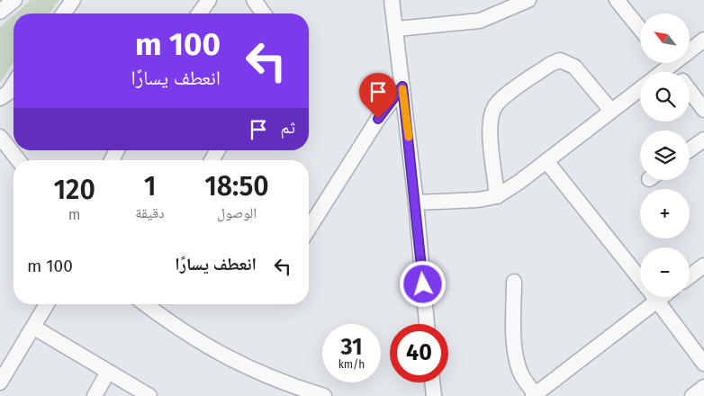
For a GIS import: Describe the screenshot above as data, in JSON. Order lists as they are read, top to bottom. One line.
{"north":"top left","page":{"map_buttons":["+","−"],"turn":["100 m","انعطف يسارًا"],"then":"ثم","eta":["18:50","الوصول","1","دقيقة","120","m"],"list":[{"name":"انعطف يسارًا","value":"100 m"}],"speed":"31 km/h","limit":"40"}}
